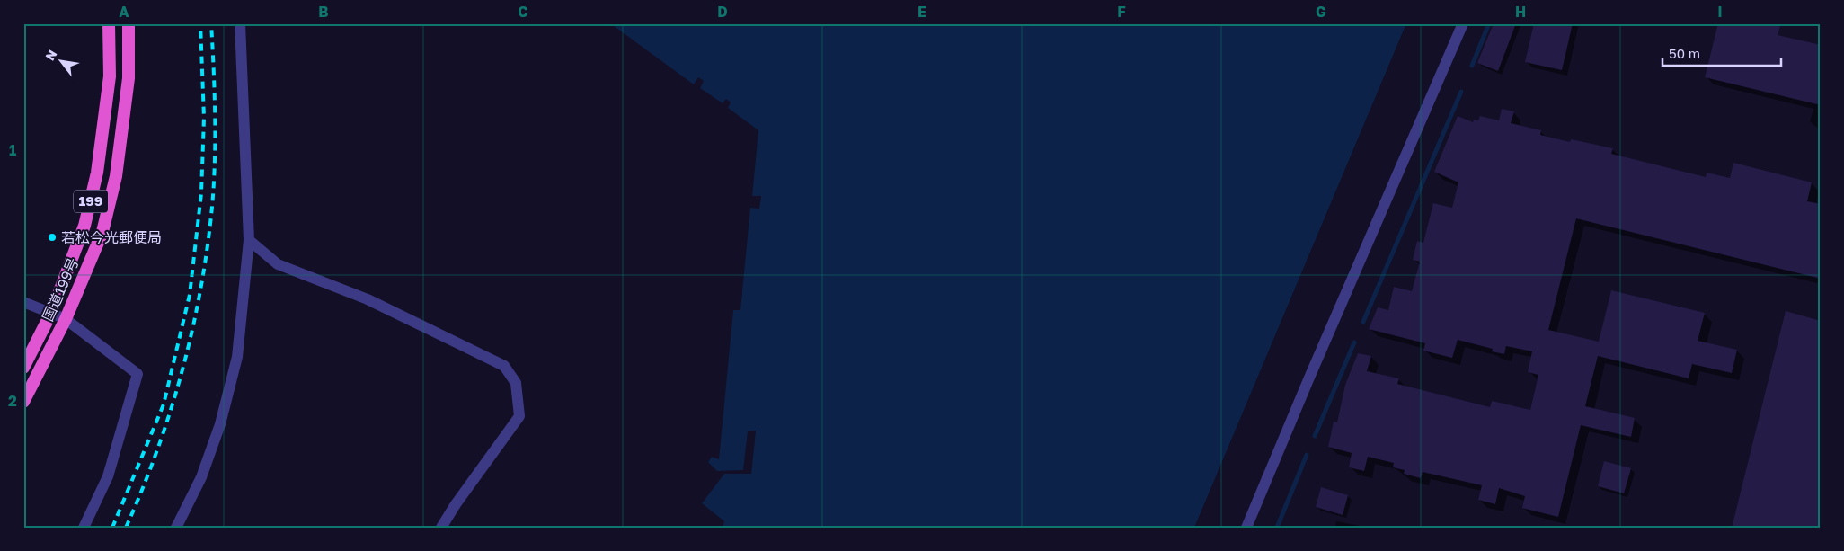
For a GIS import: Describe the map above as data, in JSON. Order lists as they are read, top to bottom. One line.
{"streets":{"highway":["199","国道199号"]},"places":["若松今光郵便局"],"scale_bar":"50 m","north":"top left","grid":{"columns":["A","B","C","D","E","F","G","H","I"],"rows":["1","2"]}}
